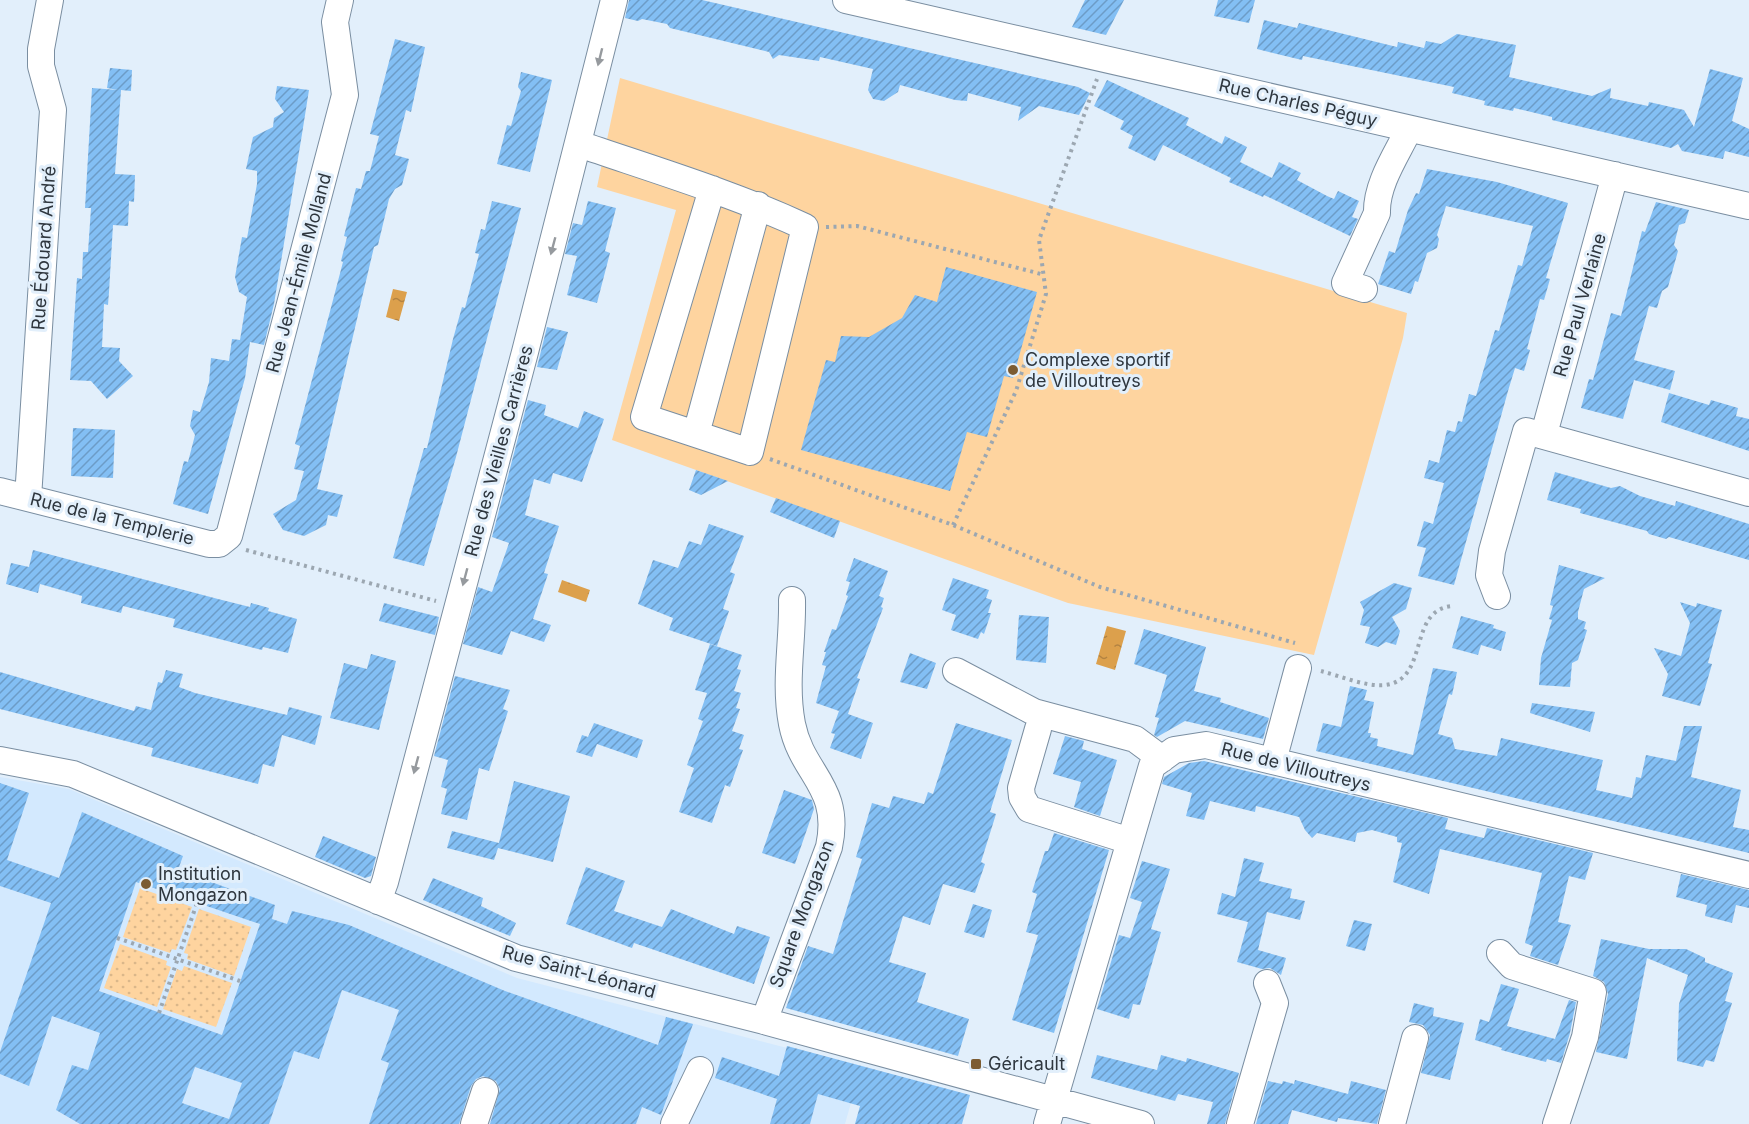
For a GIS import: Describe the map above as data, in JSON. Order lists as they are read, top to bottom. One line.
{"streets":{"street":["Rue Charles Péguy","Rue Édouard André","Rue Jean-Émile Molland","Rue Paul Verlaine","Rue des Vieilles Carrières","Rue de la Templerie","Rue de Villoutreys","Square Mongazon","Rue Saint-Léonard"]},"crossings":[["Rue Charles Péguy","Rue Paul Verlaine"],["Rue Édouard André","Rue de la Templerie"],["Rue Jean-Émile Molland","Rue de la Templerie"],["Rue des Vieilles Carrières","Rue Saint-Léonard"],["Square Mongazon","Rue Saint-Léonard"]],"one_way":["Rue des Vieilles Carrières"],"places":{"other":["Complexe sportif de Villoutreys","Institution Mongazon"],"transit":["Géricault"]}}
